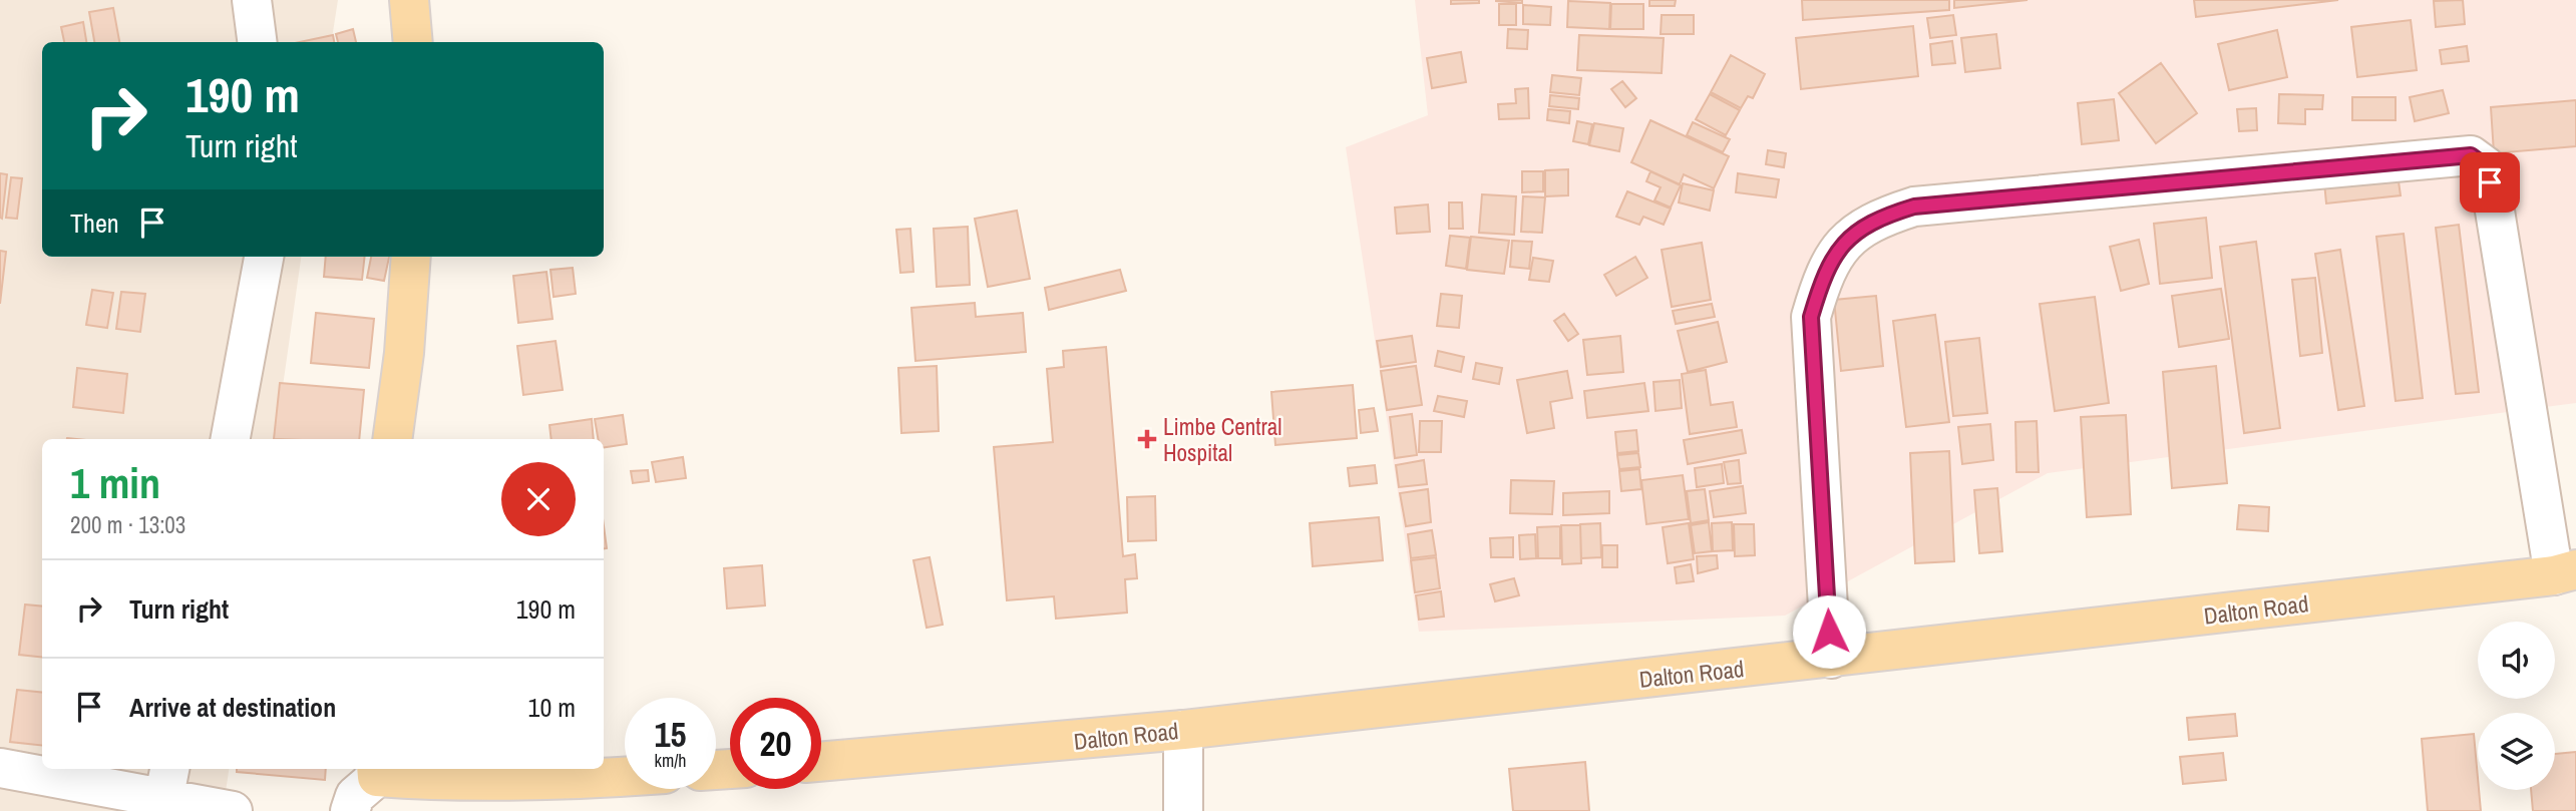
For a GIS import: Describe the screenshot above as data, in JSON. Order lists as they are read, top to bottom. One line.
{"streets":{"main road":["Dalton Road"]},"places":{"health":["Limbe Central Hospital"]},"page":{"turn":["190 m","Turn right"],"then":"Then","heading":["1 min","200 m · 13:03"],"list":[{"name":"Turn right","value":"190 m"},{"name":"Arrive at destination","value":"10 m"}],"speed":"15 km/h","limit":"20"}}
